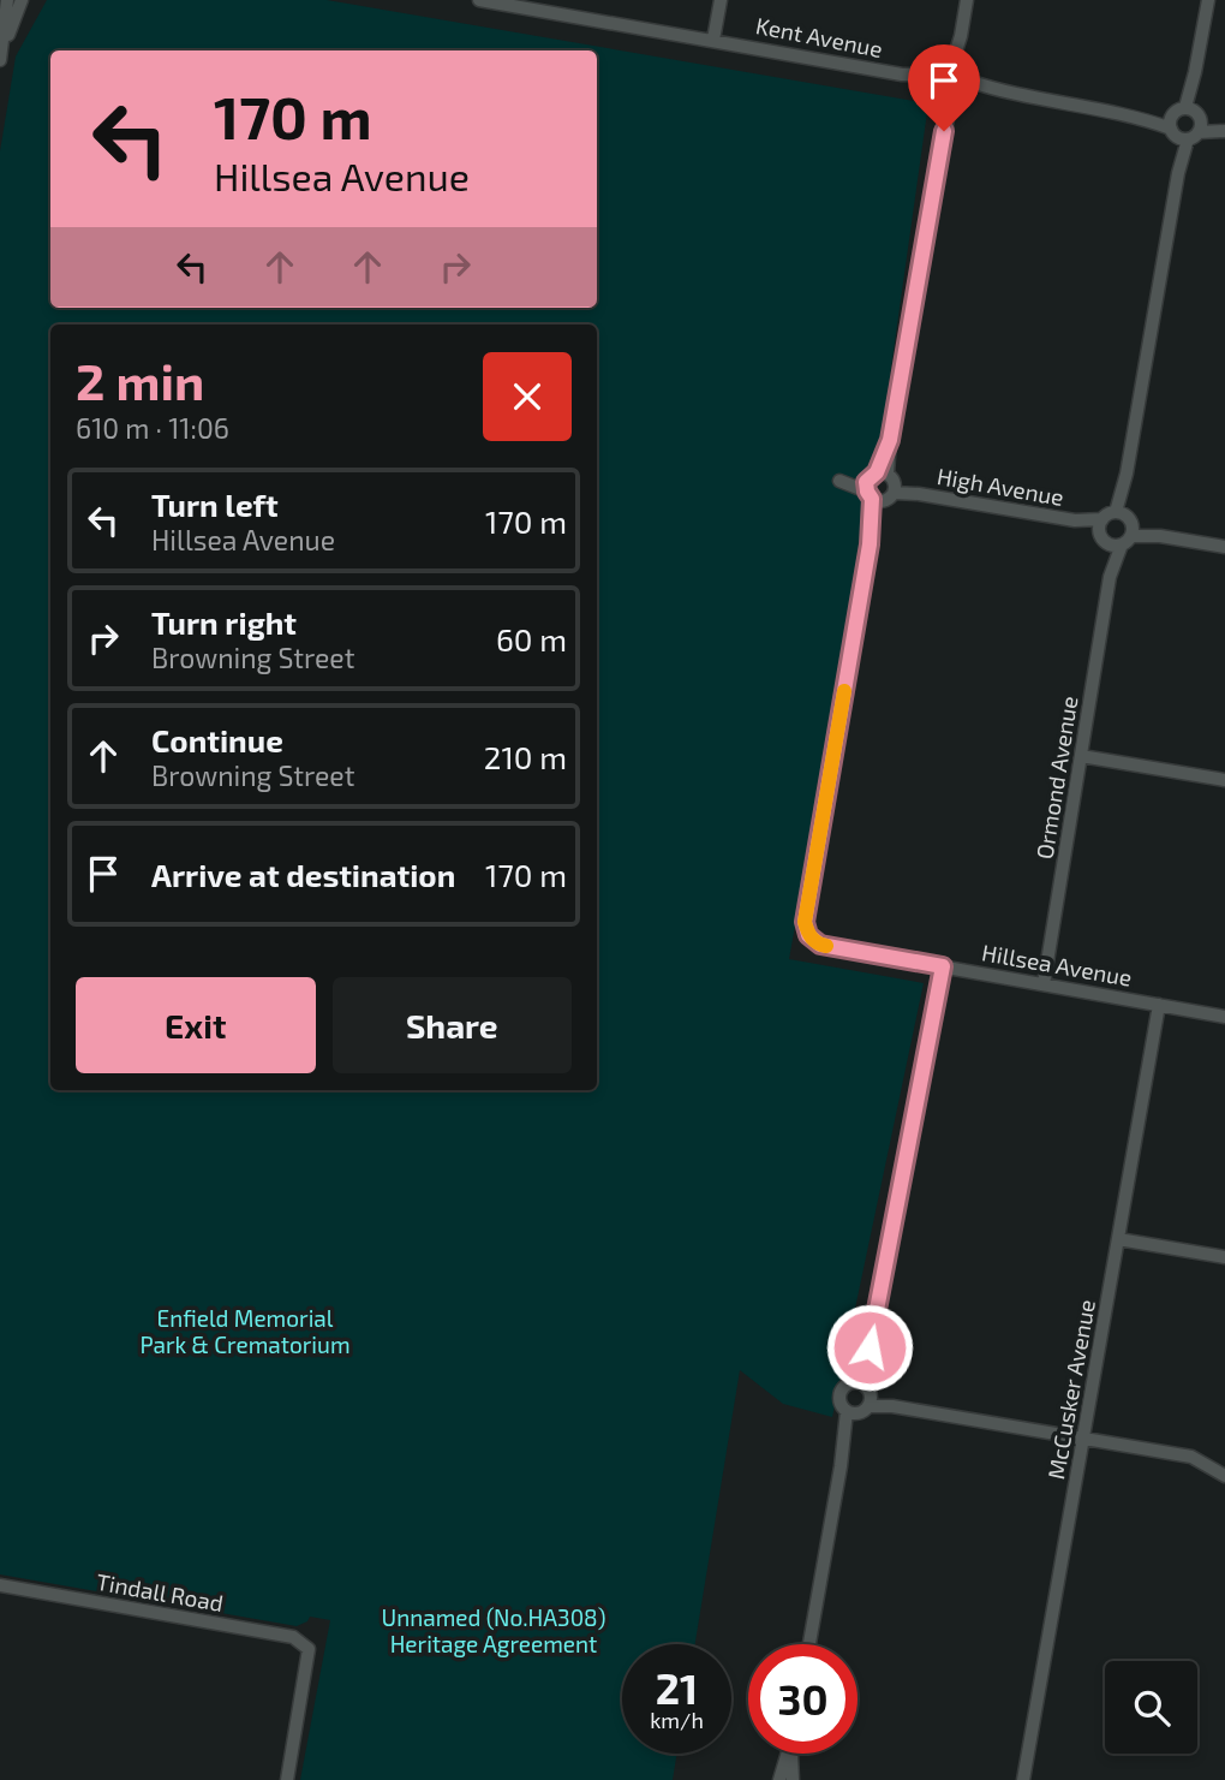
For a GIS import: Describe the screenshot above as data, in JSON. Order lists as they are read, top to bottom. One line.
{"streets":{"street":["Kent Avenue","High Avenue","Ormond Avenue","Hillsea Avenue","McCusker Avenue","Tindall Road"]},"crossings":[["High Avenue","Ormond Avenue"],["Ormond Avenue","Hillsea Avenue"],["Hillsea Avenue","McCusker Avenue"]],"parks":["Enfield Memorial Park & Crematorium","Unnamed (No.HA308) Heritage Agreement"],"page":{"turn":["170 m","Hillsea Avenue"],"heading":["2 min","610 m · 11:06"],"list":[{"name":"Turn left","note":"Hillsea Avenue","value":"170 m"},{"name":"Turn right","note":"Browning Street","value":"60 m"},{"name":"Continue","note":"Browning Street","value":"210 m"},{"name":"Arrive at destination","value":"170 m"}],"buttons":["Exit","Share"],"speed":"21 km/h","limit":"30"}}
